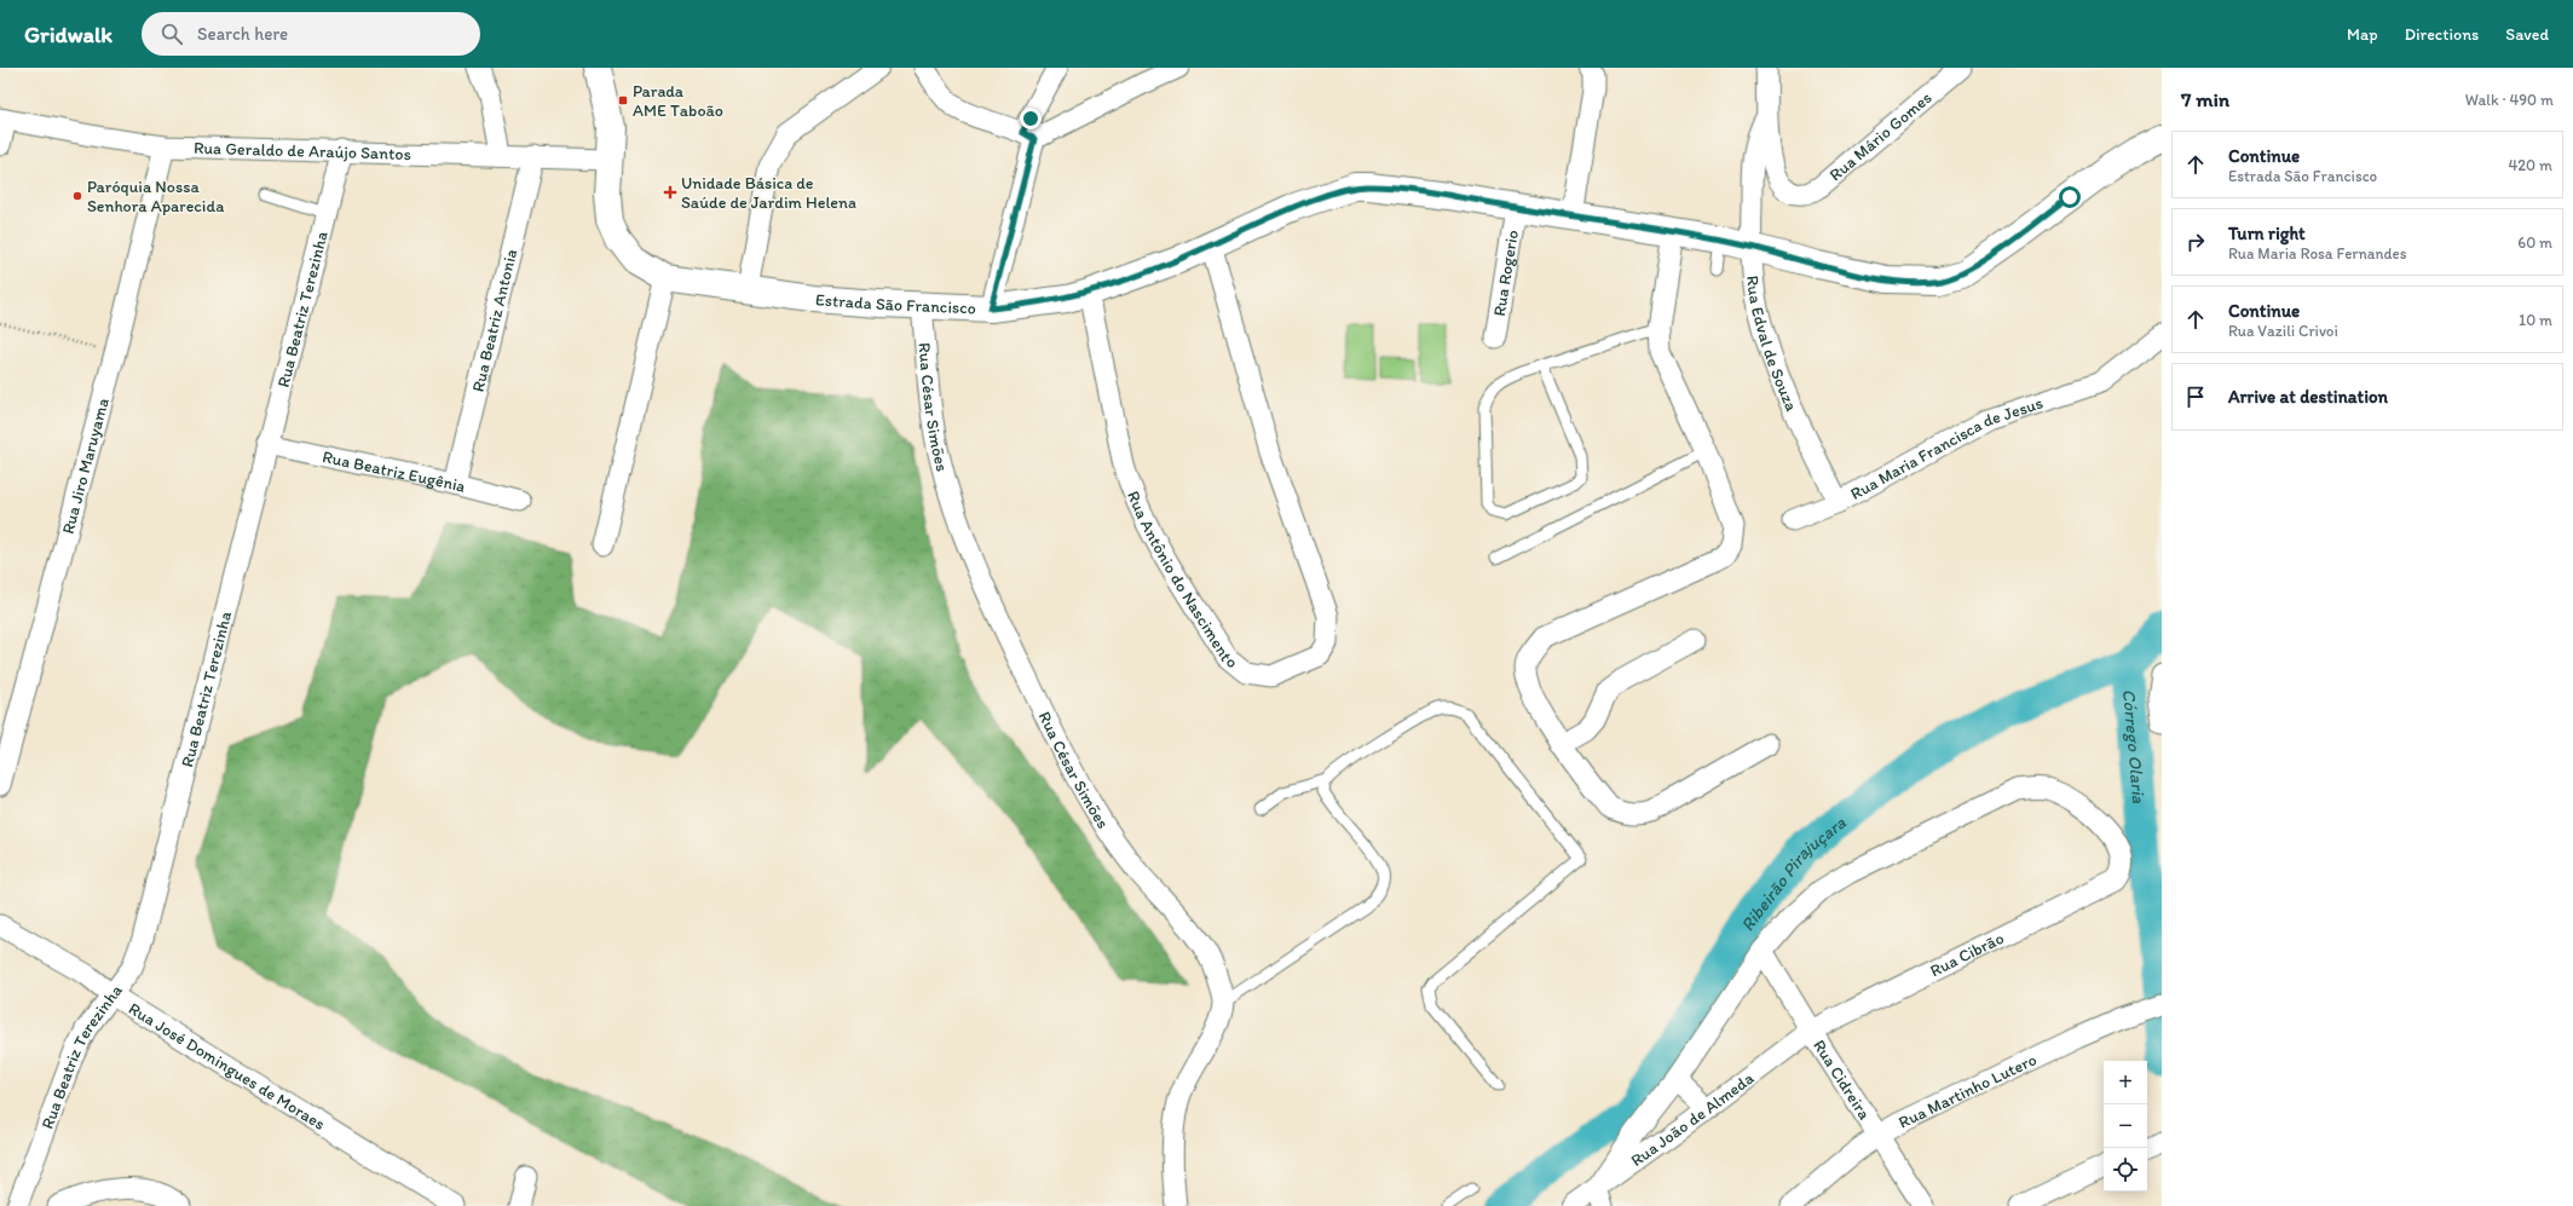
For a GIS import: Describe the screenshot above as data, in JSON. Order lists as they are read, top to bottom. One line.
{"streets":{"main road":["Estrada São Francisco"],"street":["Rua Mário Gomes","Rua Geraldo de Araújo Santos","Rua Rogerio","Rua Beatriz Terezinha","Rua Beatriz Antonia","Rua Edval de Souza","Rua César Simões","Rua Maria Francisca de Jesus","Rua Jiro Maruyama","Rua Beatriz Eugênia","Rua Antônio do Nascimento","Rua Cibrão","Rua José Domingues de Moraes","Rua Cidreira","Rua Martinho Lutero","Rua João de Almeda"]},"crossings":[["Rua Mário Gomes","Rua Edval de Souza"],["Rua Geraldo de Araújo Santos","Estrada São Francisco"],["Rua Geraldo de Araújo Santos","Rua Beatriz Terezinha"],["Rua Geraldo de Araújo Santos","Rua Beatriz Antonia"],["Rua Geraldo de Araújo Santos","Rua Jiro Maruyama"],["Rua Rogerio","Estrada São Francisco"],["Estrada São Francisco","Rua Edval de Souza"],["Estrada São Francisco","Rua César Simões"],["Estrada São Francisco","Rua Antônio do Nascimento"],["Rua Beatriz Terezinha","Rua Beatriz Eugênia"],["Rua Beatriz Terezinha","Rua José Domingues de Moraes"],["Rua Beatriz Antonia","Rua Beatriz Eugênia"],["Rua Edval de Souza","Rua Maria Francisca de Jesus"],["Rua Cibrão","Rua Cidreira"],["Rua Cibrão","Rua João de Almeda"],["Rua Cidreira","Rua Martinho Lutero"],["Rua Cidreira","Rua João de Almeda"]],"water":["Córrego Olaria","Ribeirão Pirajuçara"],"places":{"transit":["Parada AME Taboão"],"health":["Unidade Básica de Saúde de Jardim Helena"],"other":["Paróquia Nossa Senhora Aparecida"]},"page":{"header":"Gridwalk","search":"Search here","nav":["Map","Directions","Saved"],"heading":["7 min","Walk · 490 m"],"list":[["Continue","Estrada São Francisco","420 m"],["Turn right","Rua Maria Rosa Fernandes","60 m"],["Continue","Rua Vazili Crivoi","10 m"],"Arrive at destination"],"map_buttons":["+","−"]}}
